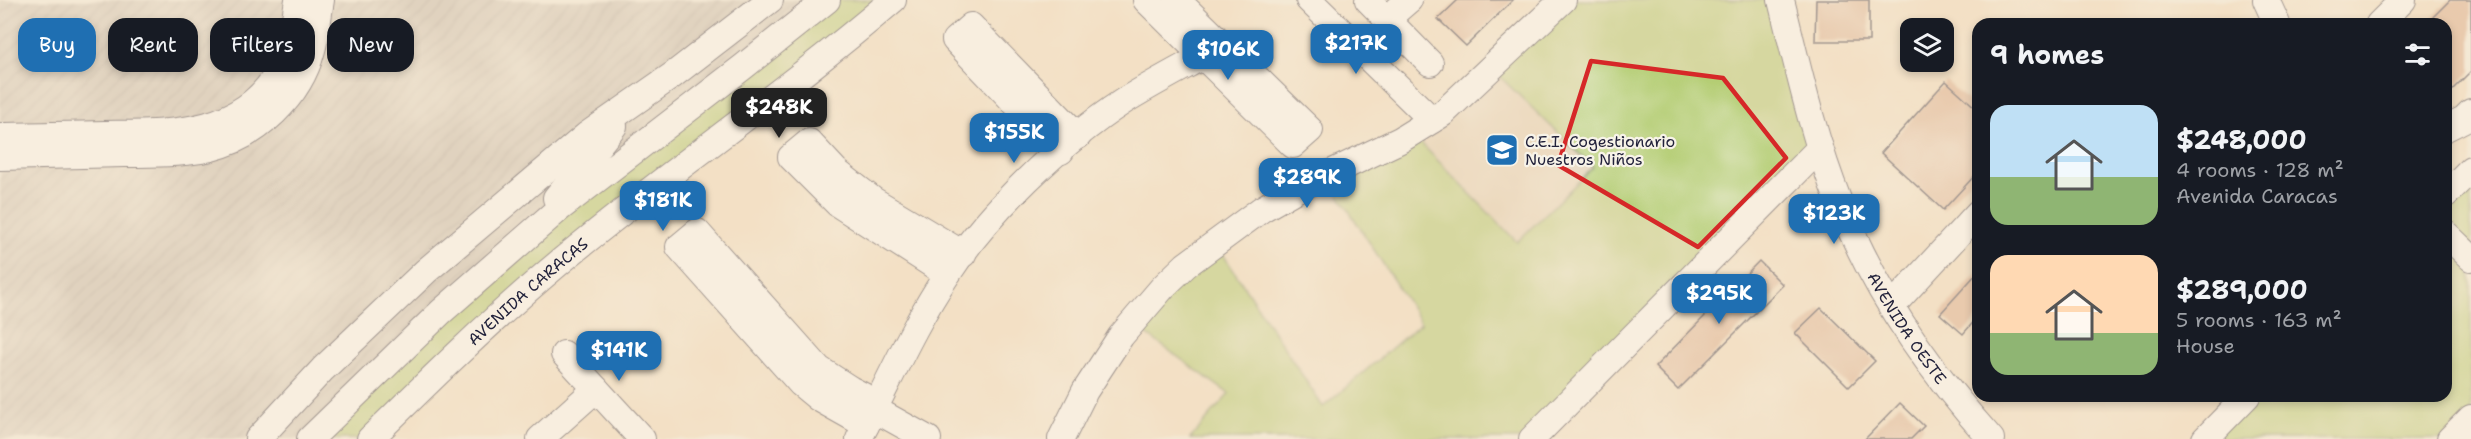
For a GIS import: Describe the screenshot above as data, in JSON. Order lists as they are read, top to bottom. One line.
{"streets":{"street":["AVENIDA CARACAS","AVENIDA OESTE"]},"places":{"school or university":["C.E.I. Cogestionario Nuestros Niños"]},"page":{"chip":["Buy","Rent","Filters","New"],"heading":"9 homes","price":["$217K","$106K","$248K","$155K","$289K","$181K","$123K","$295K","$141K"],"list":[{"name":"$248,000","note":"4 rooms · 128 m² · Avenida Caracas"},{"name":"$289,000","note":"5 rooms · 163 m² · House"}]}}
